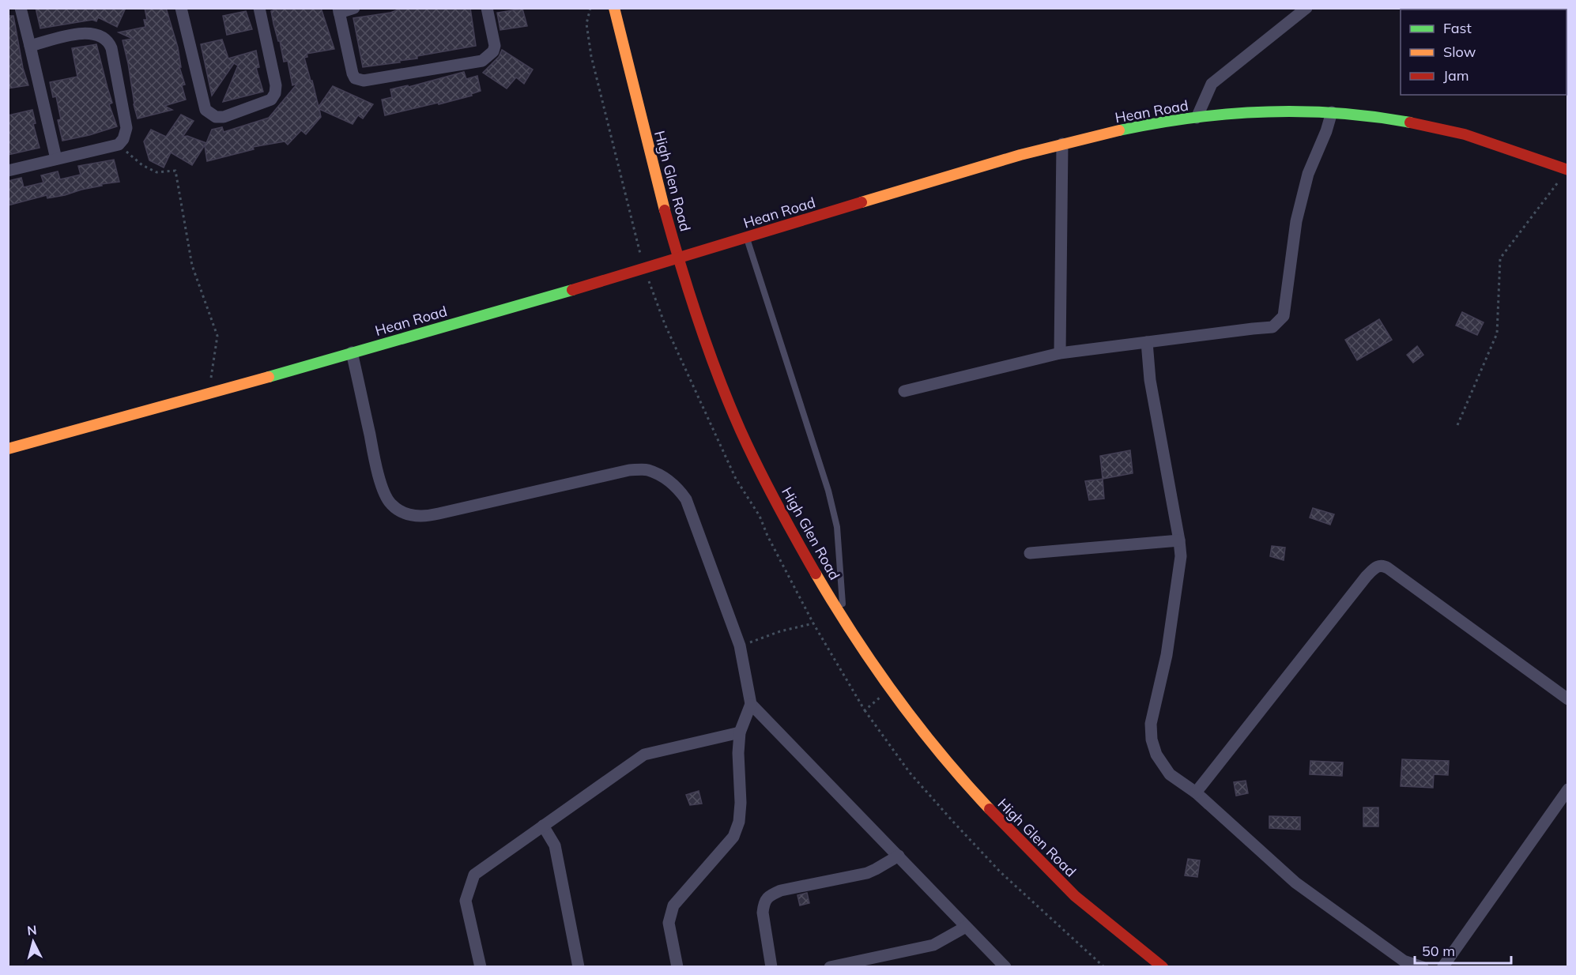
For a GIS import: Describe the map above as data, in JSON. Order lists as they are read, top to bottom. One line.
{"streets":{"street":["Hean Road","High Glen Road"]},"crossings":[["Hean Road","High Glen Road"]],"legend":["Fast","Slow","Jam"],"scale_bar":"50 m","north":"top"}
